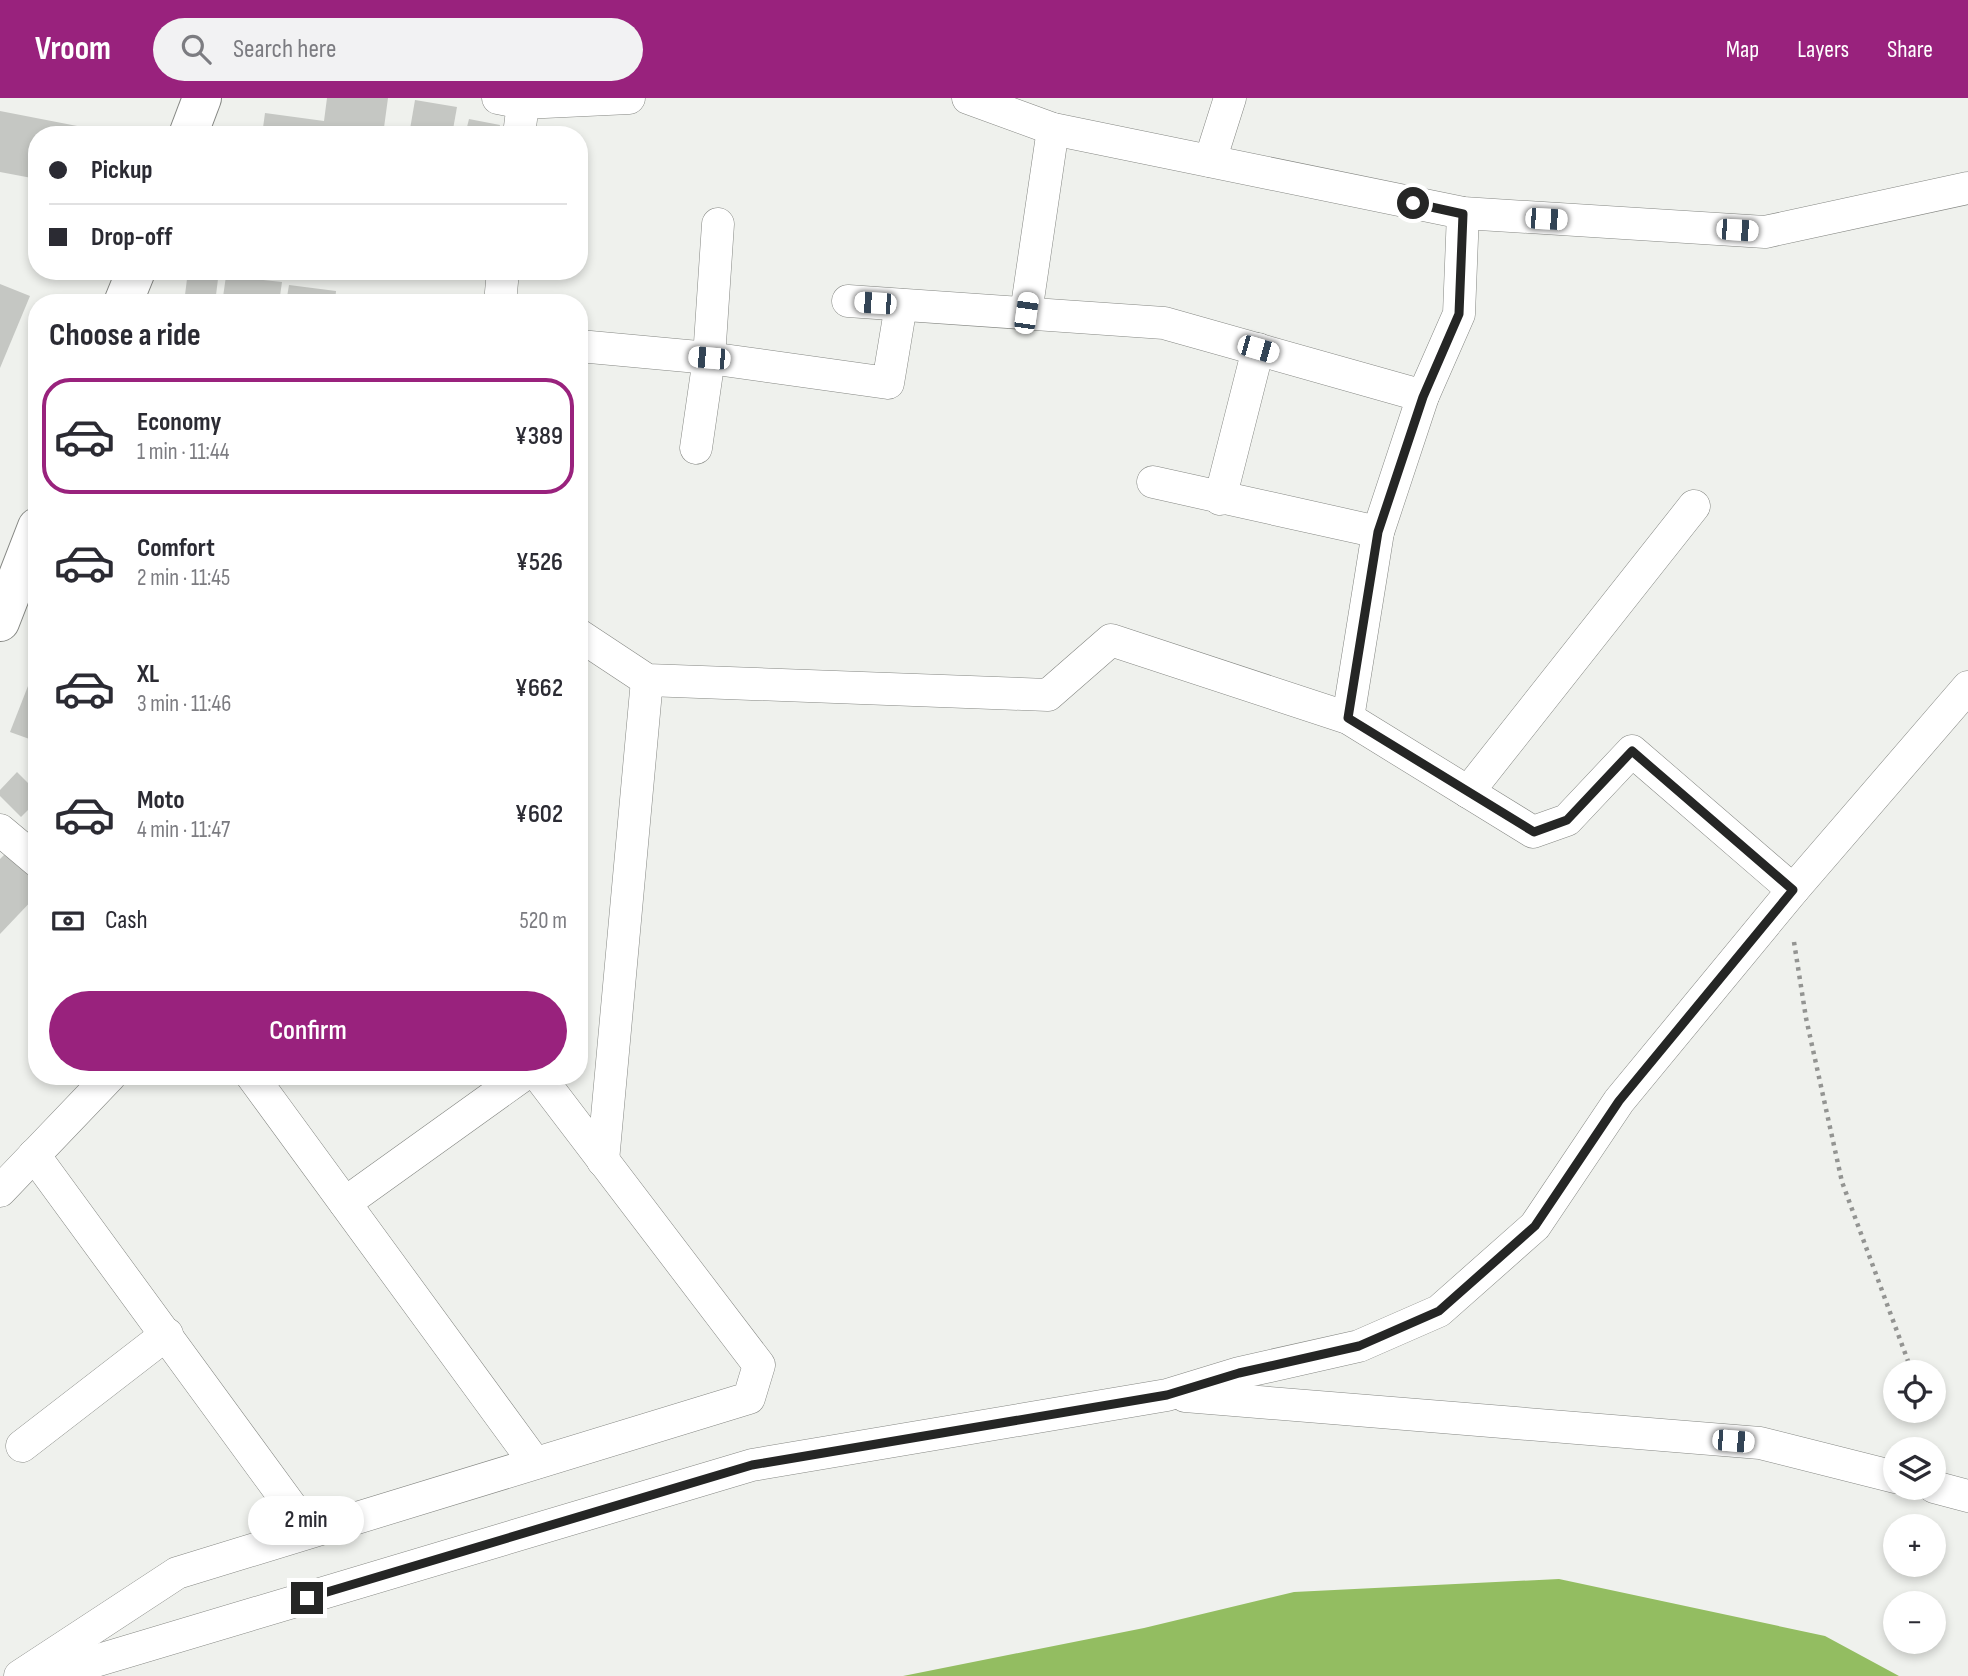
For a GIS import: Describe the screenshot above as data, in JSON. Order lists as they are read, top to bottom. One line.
{"page":{"header":"Vroom","search":"Search here","nav":["Map","Layers","Share"],"banner":["Pickup","Drop-off"],"heading":"Choose a ride","list":[{"name":"Economy","note":"1 min · 11:44","value":"¥389"},{"name":"Comfort","note":"2 min · 11:45","value":"¥526"},{"name":"XL","note":"3 min · 11:46","value":"¥662"},{"name":"Moto","note":"4 min · 11:47","value":"¥602"}],"pay":["Cash","520 m"],"buttons":"Confirm","map_buttons":["+","−"],"bubble":"2 min"}}
